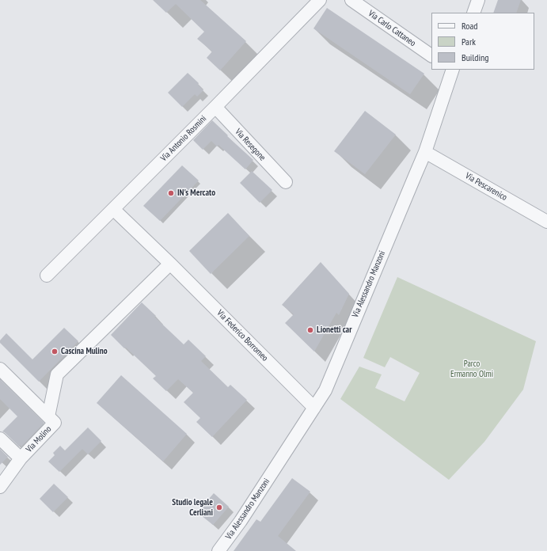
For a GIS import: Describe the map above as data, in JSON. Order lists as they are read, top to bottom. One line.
{"streets":{"street":["Via Carlo Cattaneo","Via Antonio Rosmini","Via Resegone","Via Pescarenico","Via Alessandro Manzoni","Via Federico Borromeo","Via Molino"]},"crossings":[["Via Antonio Rosmini","Via Resegone"],["Via Antonio Rosmini","Via Federico Borromeo"],["Via Pescarenico","Via Alessandro Manzoni"],["Via Alessandro Manzoni","Via Federico Borromeo"]],"parks":["Parco Ermanno Olmi"],"places":["IN's Mercato","Lionetti car","Cascina Mulino","Studio legale Cerliani"],"legend":["Road","Park","Building"]}
